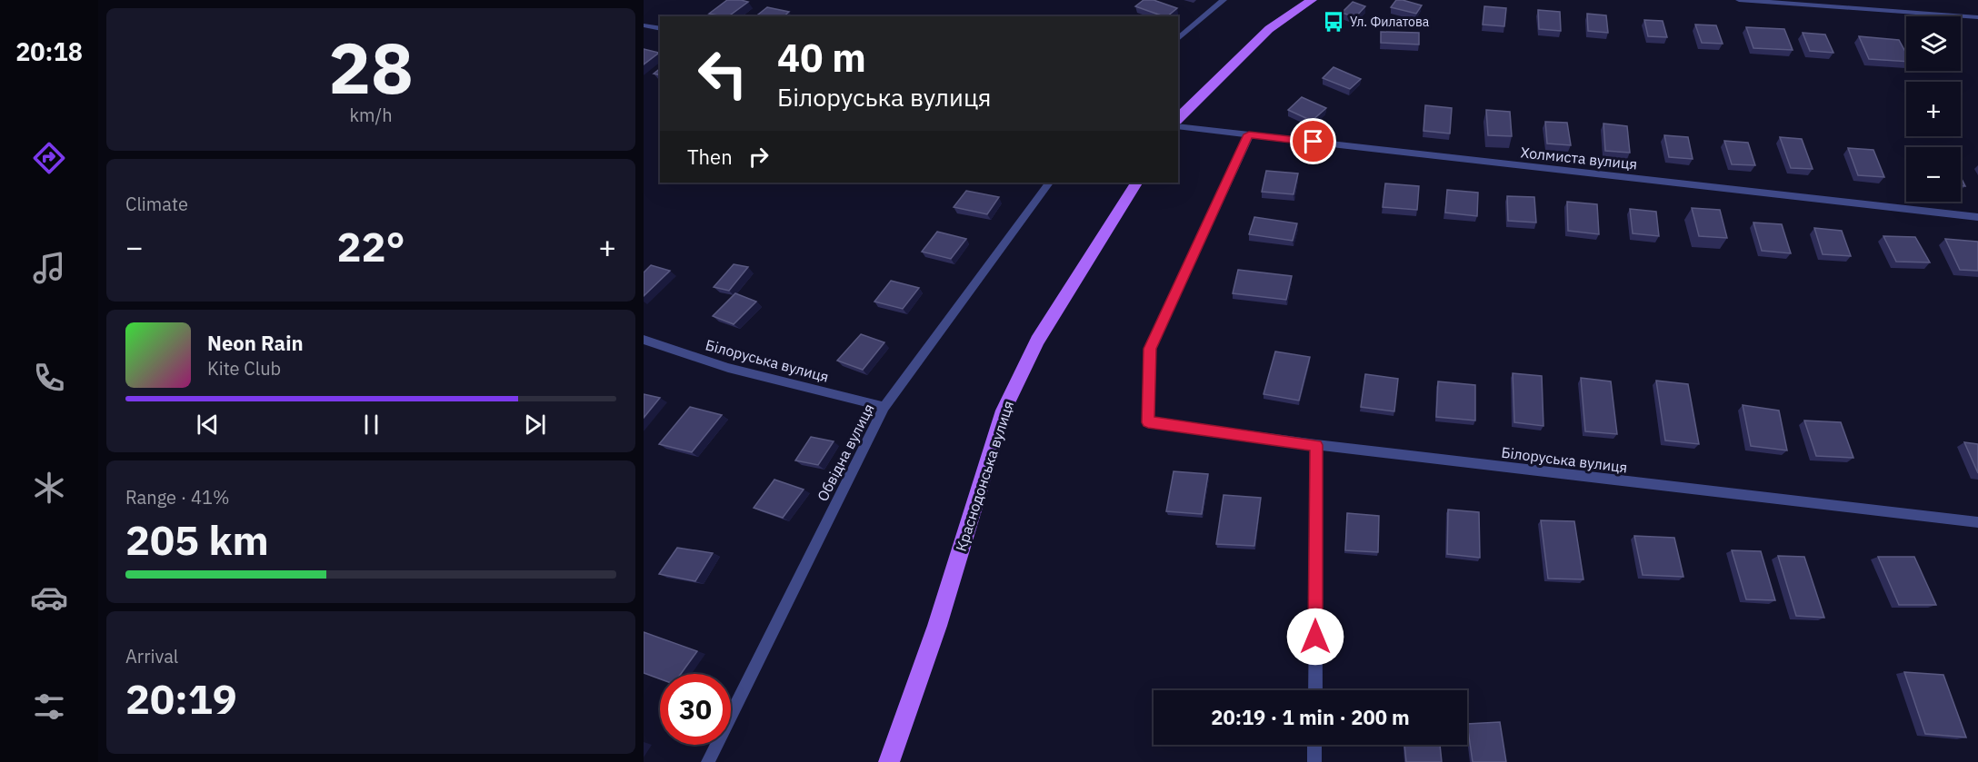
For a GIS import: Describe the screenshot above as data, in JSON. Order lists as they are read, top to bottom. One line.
{"streets":{"main road":["Краснодонська вулиця"],"street":["Холмиста вулиця","Білоруська вулиця","Обвідна вулиця"]},"crossings":[["Холмиста вулиця","Білоруська вулиця"],["Білоруська вулиця","Обвідна вулиця"]],"places":{"bus stop":["Ул. Филатова"]},"page":{"tabs":"20:18","tile":[["28","km/h"],"Climate",["Range · 41%","205 km"],["Arrival","20:19"]],"map_buttons":["+","−"],"turn":["40 m","Білоруська вулиця"],"then":"Then","heat":["−","22°","+"],"song":["Neon Rain","Kite Club"],"limit":"30","trip":"20:19 · 1 min · 200 m"}}
